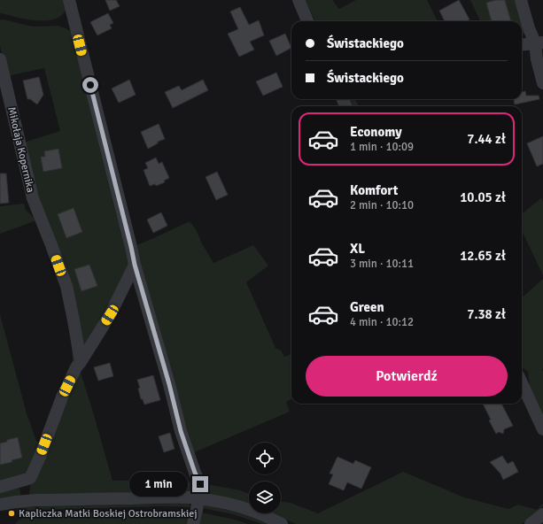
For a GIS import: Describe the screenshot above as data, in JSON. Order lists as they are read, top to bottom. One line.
{"streets":{"street":["Mikołaja Kopernika"]},"places":["Kapliczka Matki Boskiej Ostrobramskiej"],"page":{"banner":["Świstackiego","Świstackiego"],"list":[{"name":"Economy","note":"1 min · 10:09","value":"7.44 zł"},{"name":"Komfort","note":"2 min · 10:10","value":"10.05 zł"},{"name":"XL","note":"3 min · 10:11","value":"12.65 zł"},{"name":"Green","note":"4 min · 10:12","value":"7.38 zł"}],"buttons":"Potwierdź","bubble":"1 min"}}
